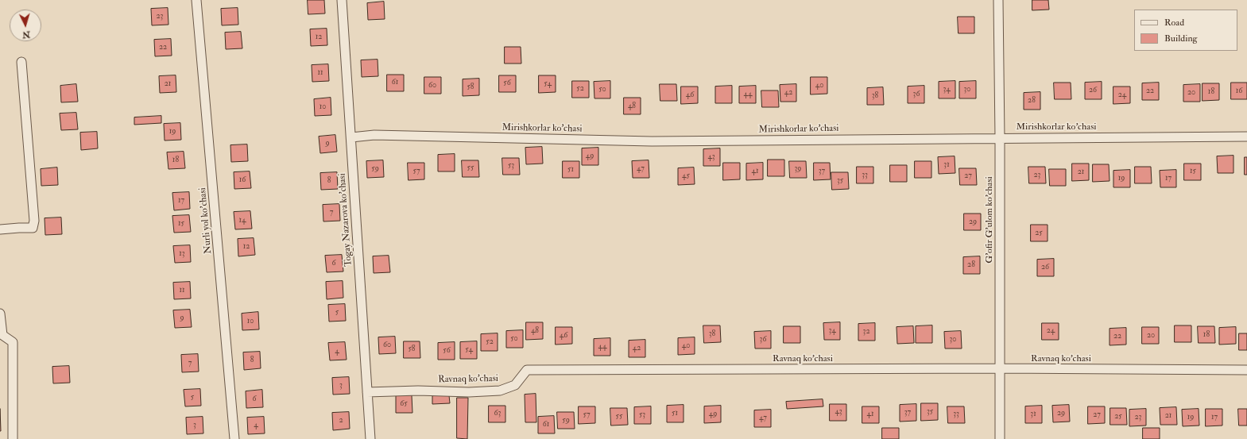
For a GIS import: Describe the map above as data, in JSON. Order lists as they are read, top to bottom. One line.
{"streets":{"street":["Mirishkorlar ko'chasi","Togay Nazarova ko'chasi","G'ofir G'ulom ko'chasi","Nurli yol ko'chasi","Ravnaq ko'chasi"]},"crossings":[["Mirishkorlar ko'chasi","Togay Nazarova ko'chasi"],["Mirishkorlar ko'chasi","G'ofir G'ulom ko'chasi"],["Togay Nazarova ko'chasi","Ravnaq ko'chasi"],["G'ofir G'ulom ko'chasi","Ravnaq ko'chasi"]],"house_numbers":["23","12","22","11","61","56","21","54","60","40","58","52","50","34","30","26","22","16","18","42","20","44","36","46","24","38","28","48","10","19","9","49","43","18","31","53","55","59","47","39","51","57","41","37","15","21","33","23","45","27","19","17","16","8","35","17","7","14","29","15","25","12","13","6","28","26","11","5","9","10","48","34","24","32","38","18","46","20","22","50","36","30","52","60","40","44","42","58","54","56","4","8","7","3","5","6","65","43","35","37","63","51","29","49","41","33","31","57","53","27","21","55","25","23","19","17","47","2","59","61","3","4"],"legend":["Road","Building"],"north":"bottom"}
